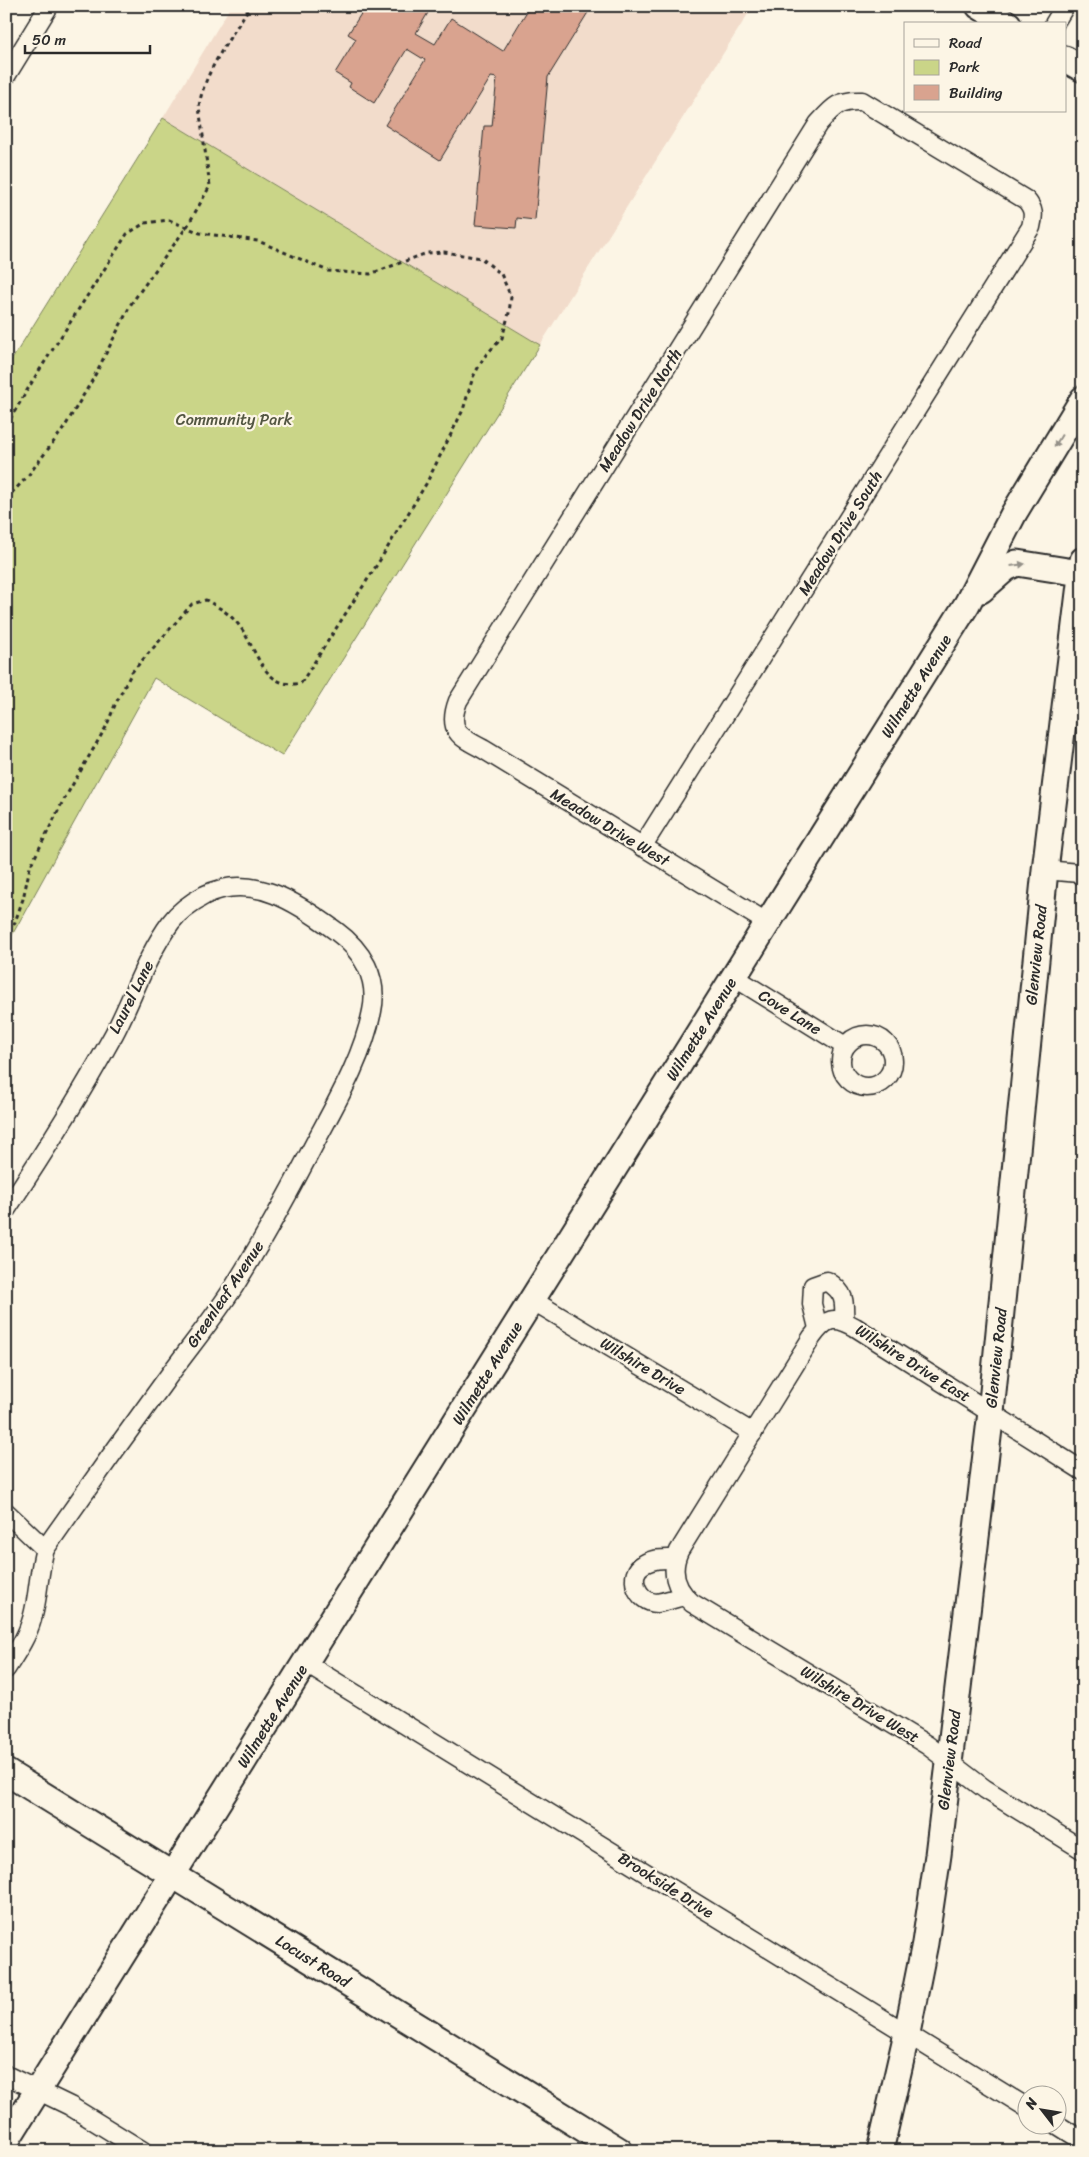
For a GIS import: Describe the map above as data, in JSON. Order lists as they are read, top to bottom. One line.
{"streets":{"street":["Meadow Drive North","Meadow Drive South","Wilmette Avenue","Meadow Drive West","Glenview Road","Laurel Lane","Cove Lane","Greenleaf Avenue","Wilshire Drive East","Wilshire Drive","Wilshire Drive West","Brookside Drive","Locust Road"]},"crossings":[["Meadow Drive North","Meadow Drive South"],["Meadow Drive North","Meadow Drive West"],["Meadow Drive South","Meadow Drive West"],["Wilmette Avenue","Meadow Drive West"],["Wilmette Avenue","Glenview Road"],["Wilmette Avenue","Cove Lane"],["Wilmette Avenue","Wilshire Drive"],["Wilmette Avenue","Brookside Drive"],["Wilmette Avenue","Locust Road"],["Glenview Road","Wilshire Drive East"],["Glenview Road","Wilshire Drive West"],["Glenview Road","Brookside Drive"],["Laurel Lane","Greenleaf Avenue"]],"parks":["Community Park"],"legend":["Road","Park","Building"],"scale_bar":"50 m","north":"top left"}
